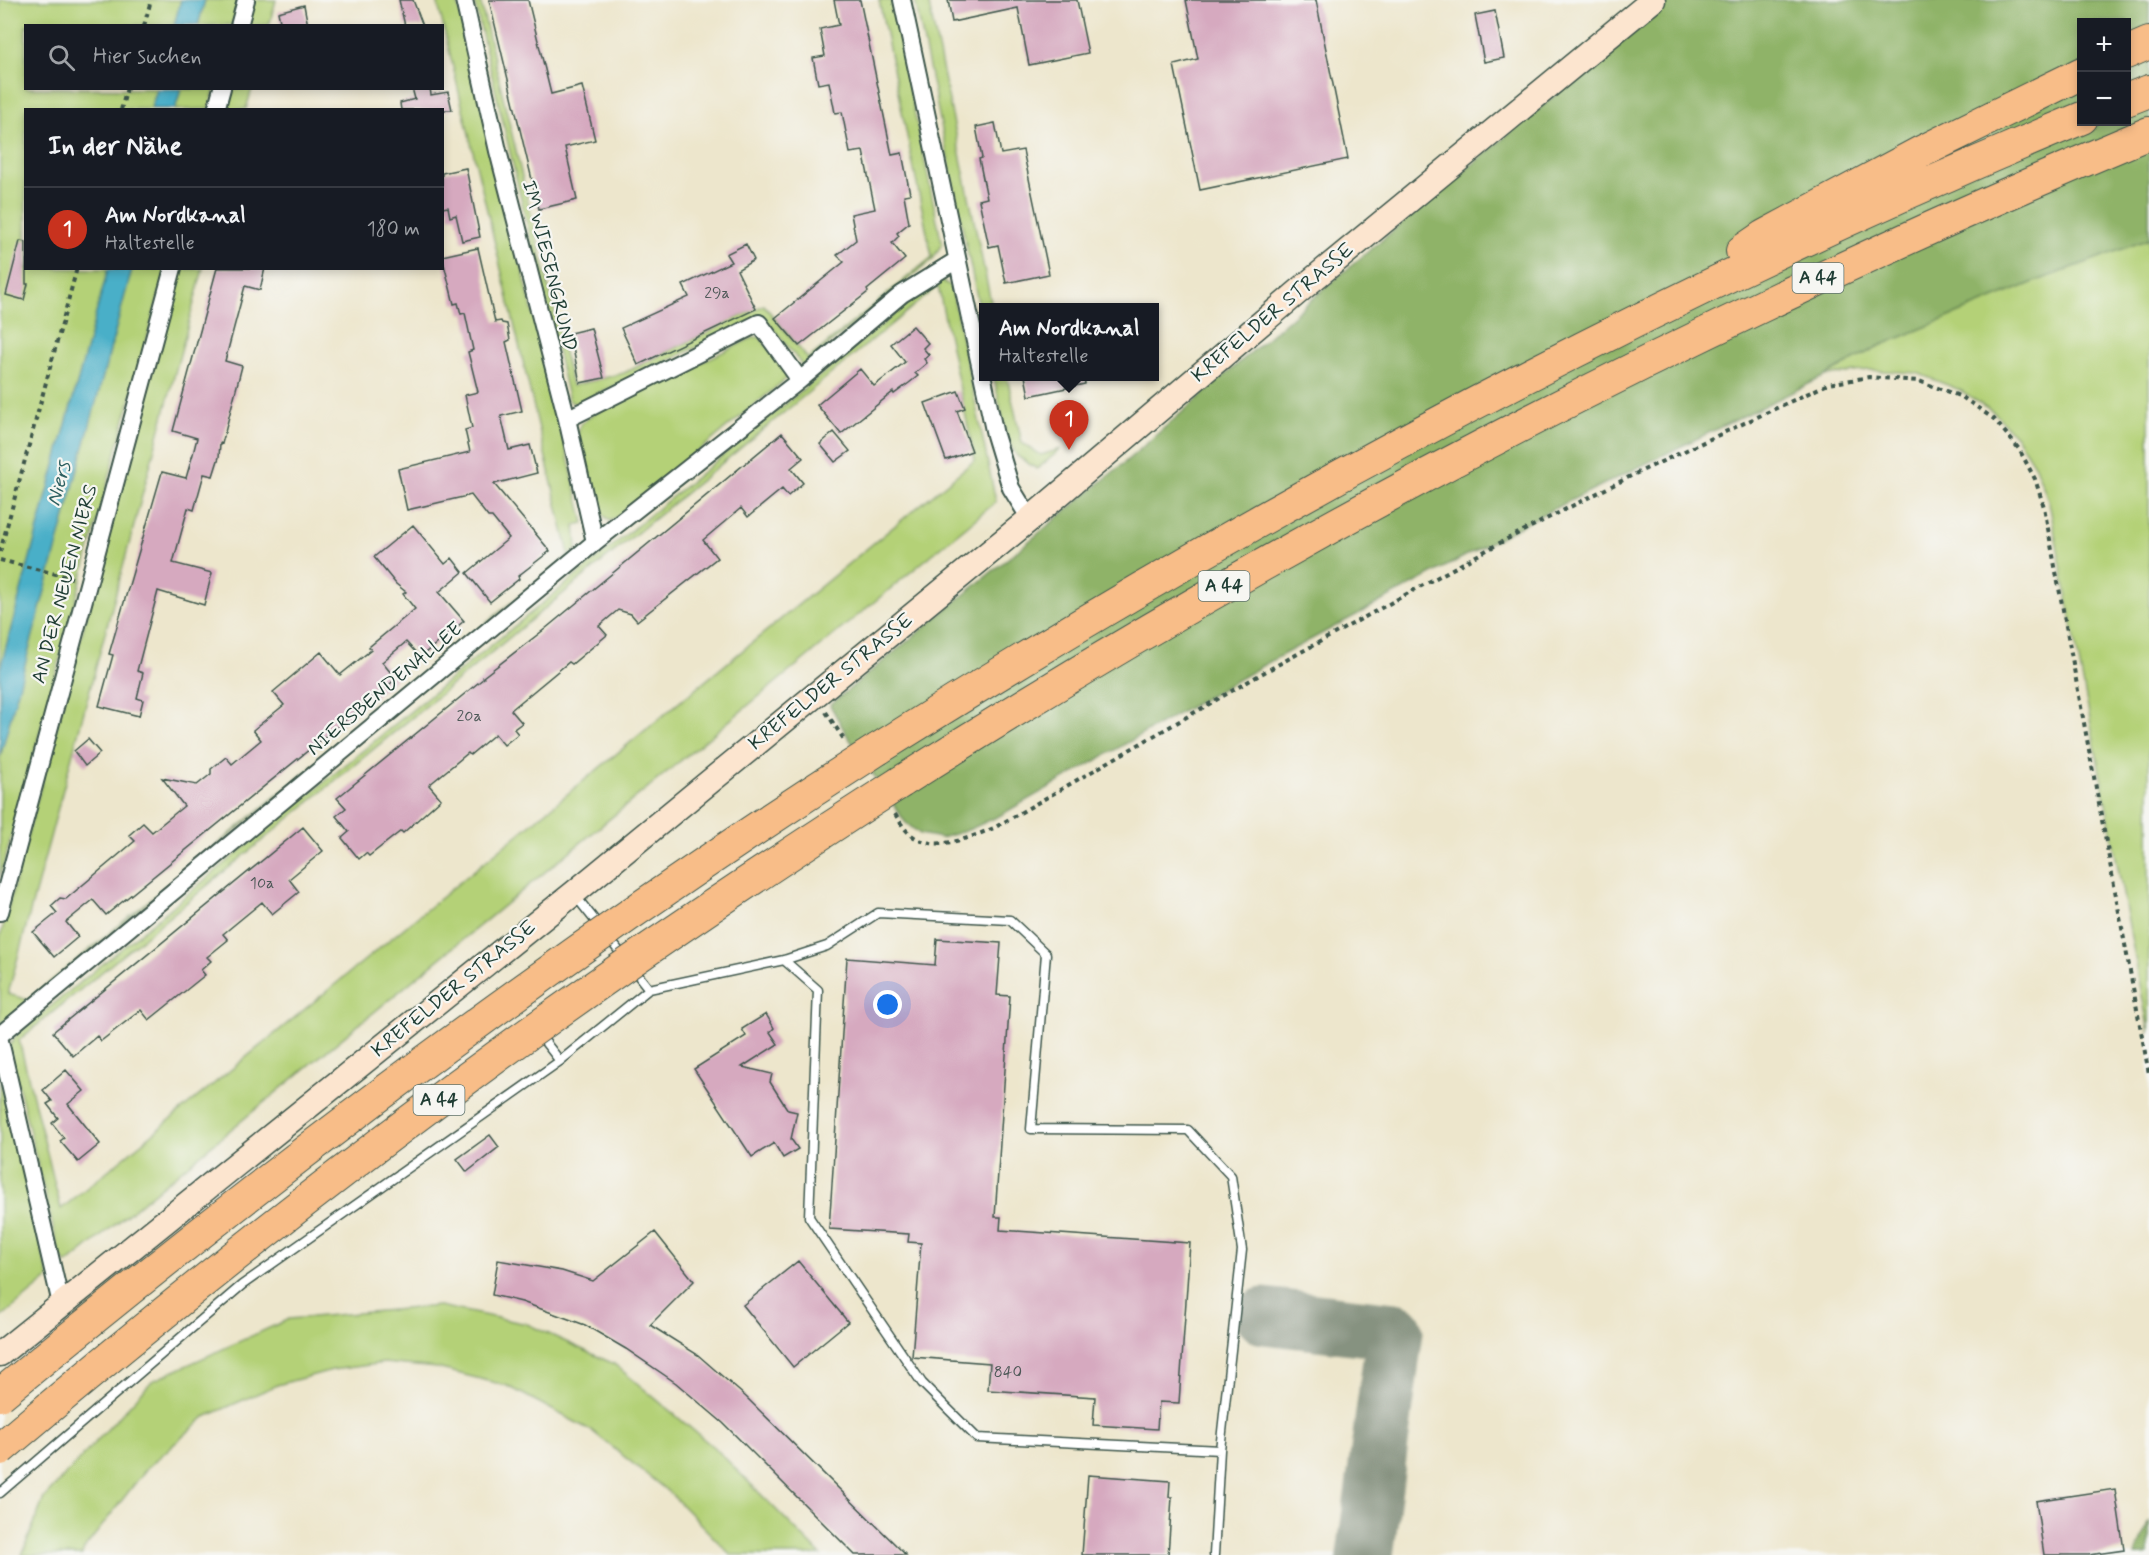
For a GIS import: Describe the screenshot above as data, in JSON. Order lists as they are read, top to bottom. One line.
{"streets":{"highway":["A 44"],"street":["IM WIESENGRUND","KREFELDER STRASSE","AN DER NEUEN NIERS","NIERSBENDENALLEE"]},"crossings":[["IM WIESENGRUND","NIERSBENDENALLEE"]],"water":["Niers"],"house_numbers":["29a","20a","10a","840"],"page":{"map_buttons":["+","−"],"search":"Hier suchen","heading":"In der Nähe","list":[{"mark":"1","name":"Am Nordkanal","note":"Haltestelle","value":"180 m"}],"popup":["Am Nordkanal","Haltestelle"],"pins":"1"}}
